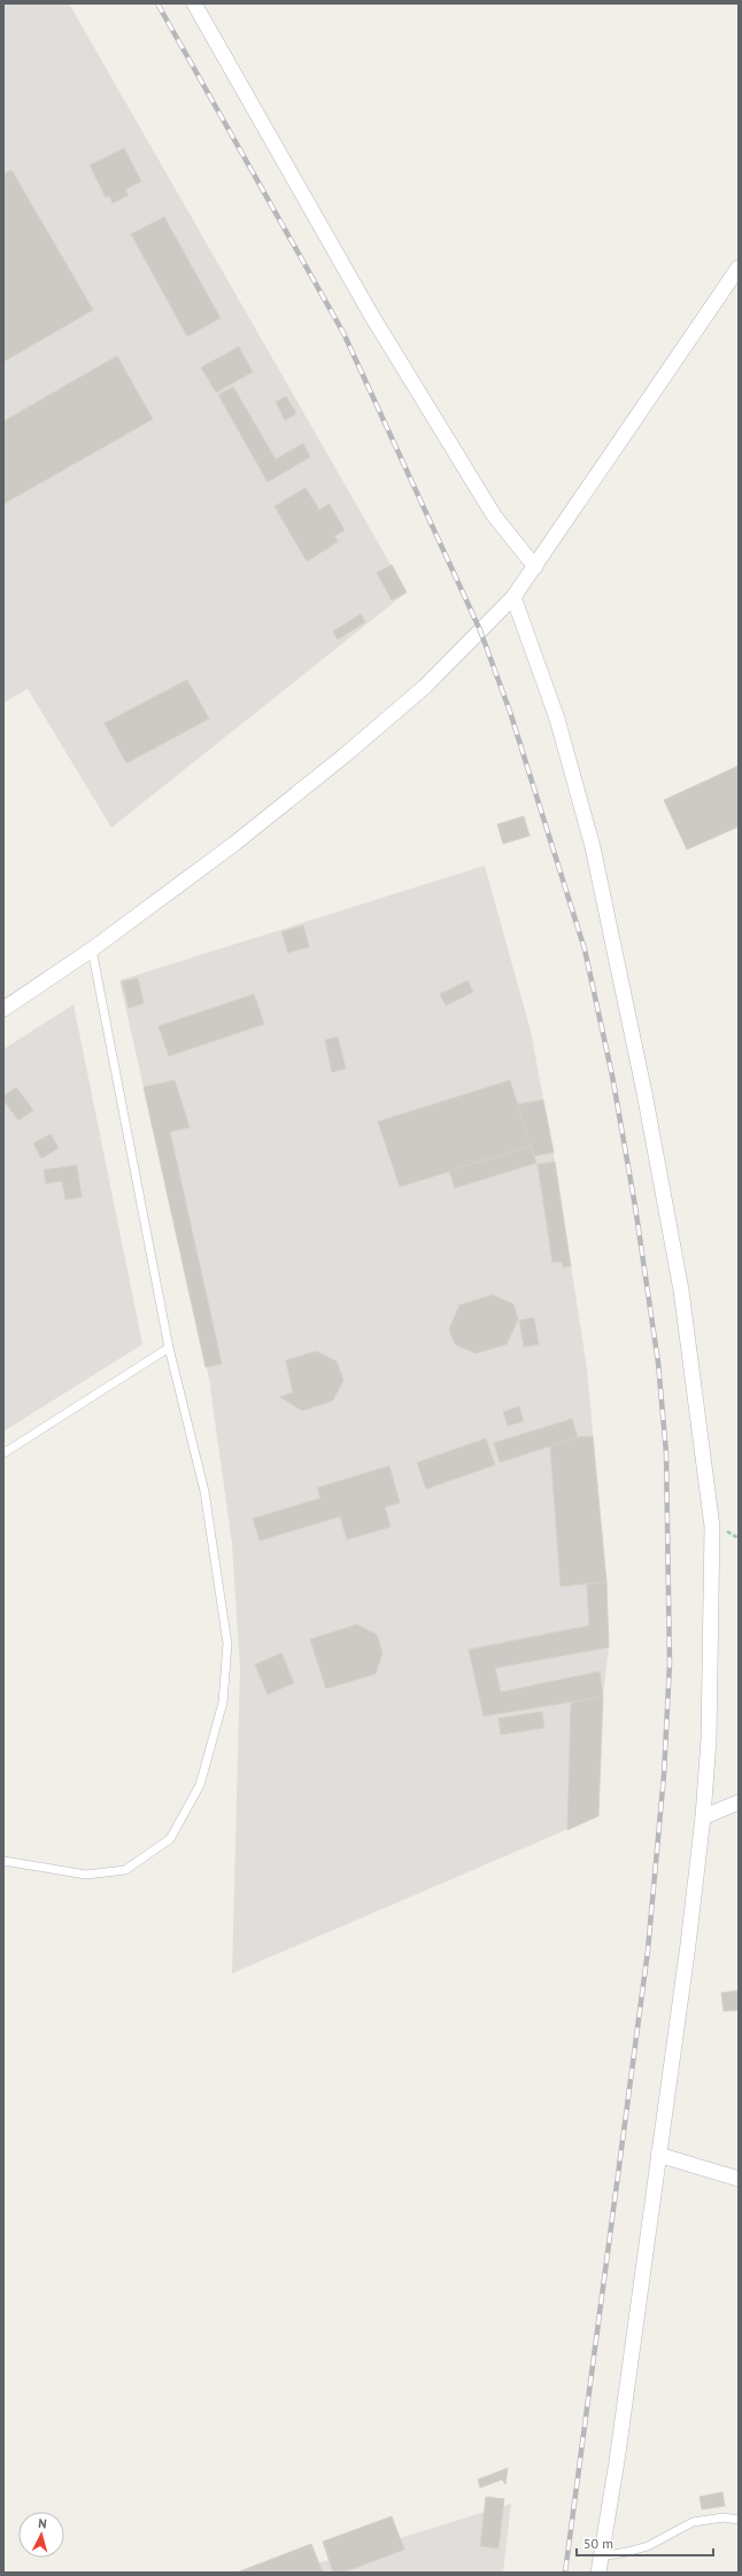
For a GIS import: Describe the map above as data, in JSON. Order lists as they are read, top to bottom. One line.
{"scale_bar":"50 m","north":"top"}
